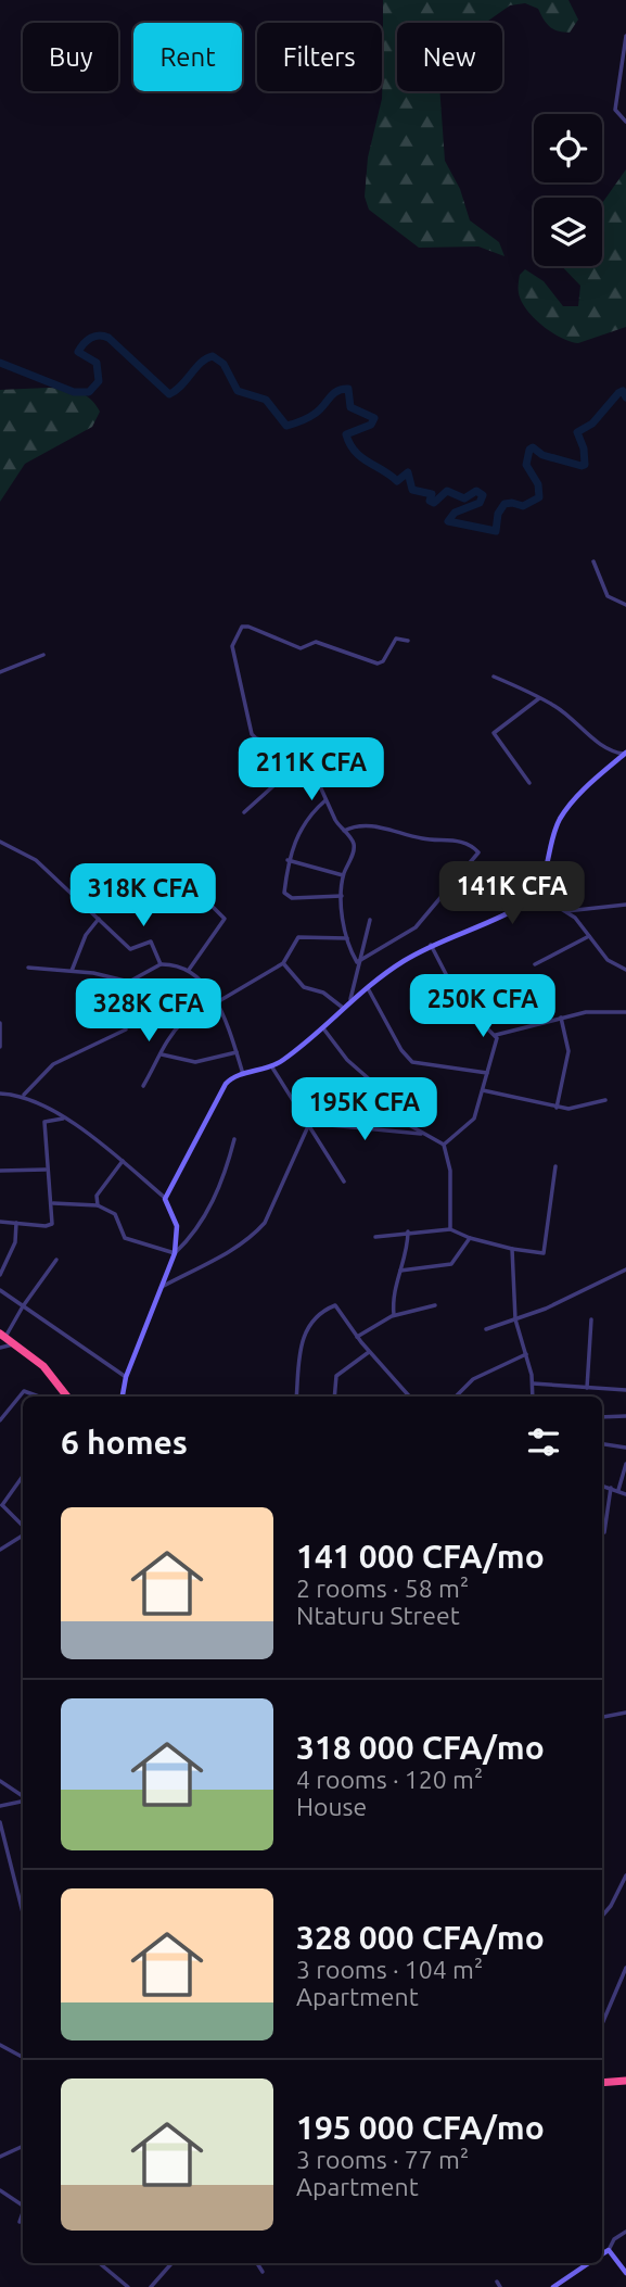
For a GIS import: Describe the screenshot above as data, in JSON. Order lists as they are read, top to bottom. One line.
{"page":{"chip":["Buy","Rent","Filters","New"],"price":["211K CFA","141K CFA","318K CFA","250K CFA","328K CFA","195K CFA"],"heading":"6 homes","list":[{"name":"141 000 CFA/mo","note":"2 rooms · 58 m² · Ntaturu Street"},{"name":"318 000 CFA/mo","note":"4 rooms · 120 m² · House"},{"name":"328 000 CFA/mo","note":"3 rooms · 104 m² · Apartment"},{"name":"195 000 CFA/mo","note":"3 rooms · 77 m² · Apartment"}]}}
